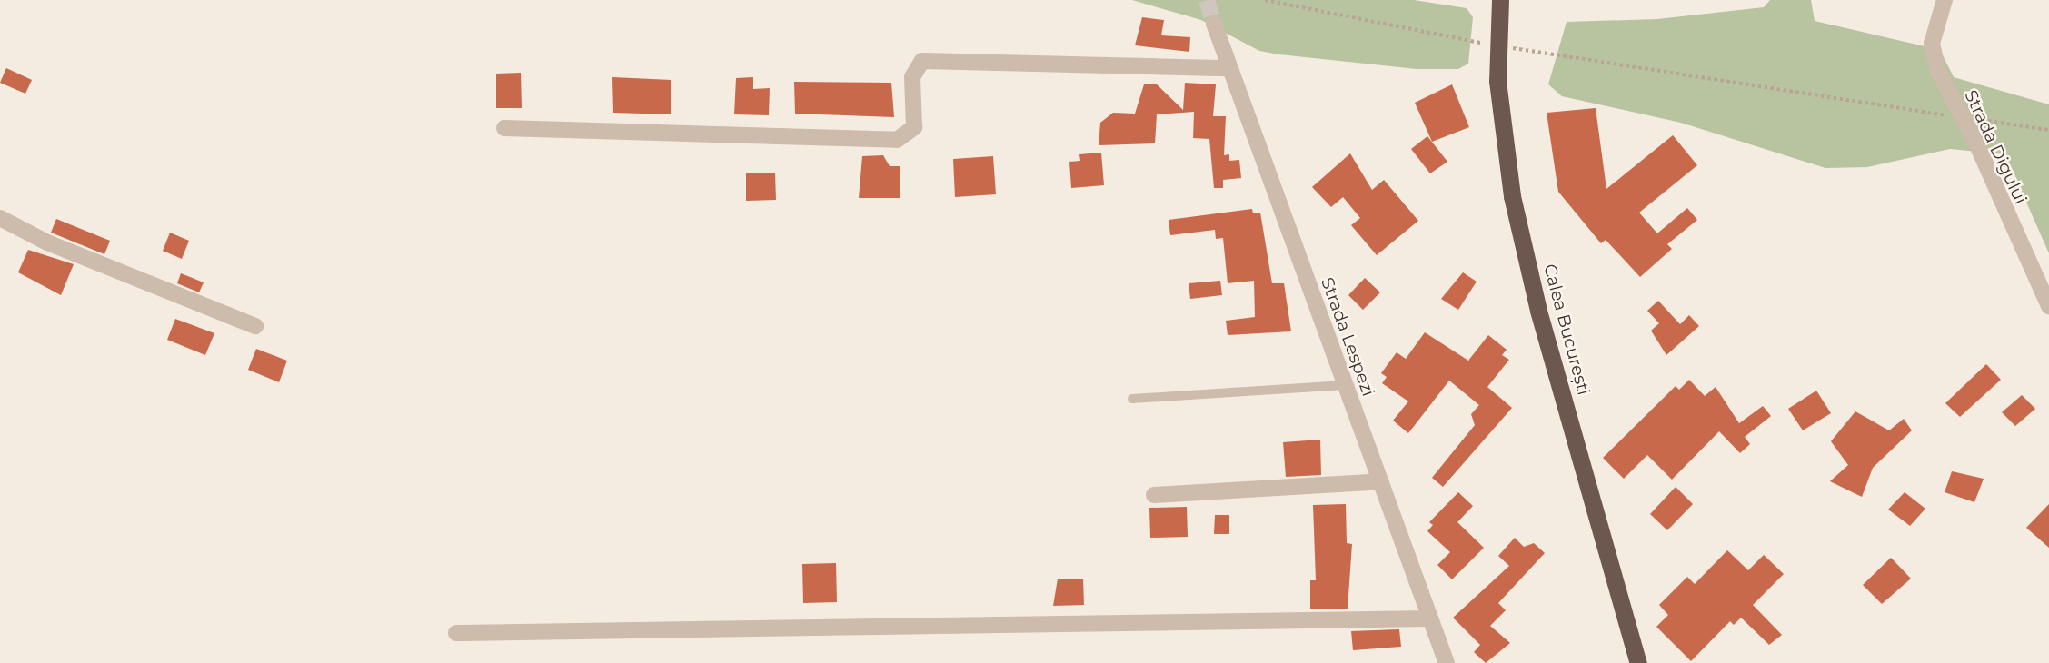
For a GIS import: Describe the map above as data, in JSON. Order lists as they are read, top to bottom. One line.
{"streets":{"highway":["Calea București"],"street":["Strada Digului","Strada Lespezi"]}}
